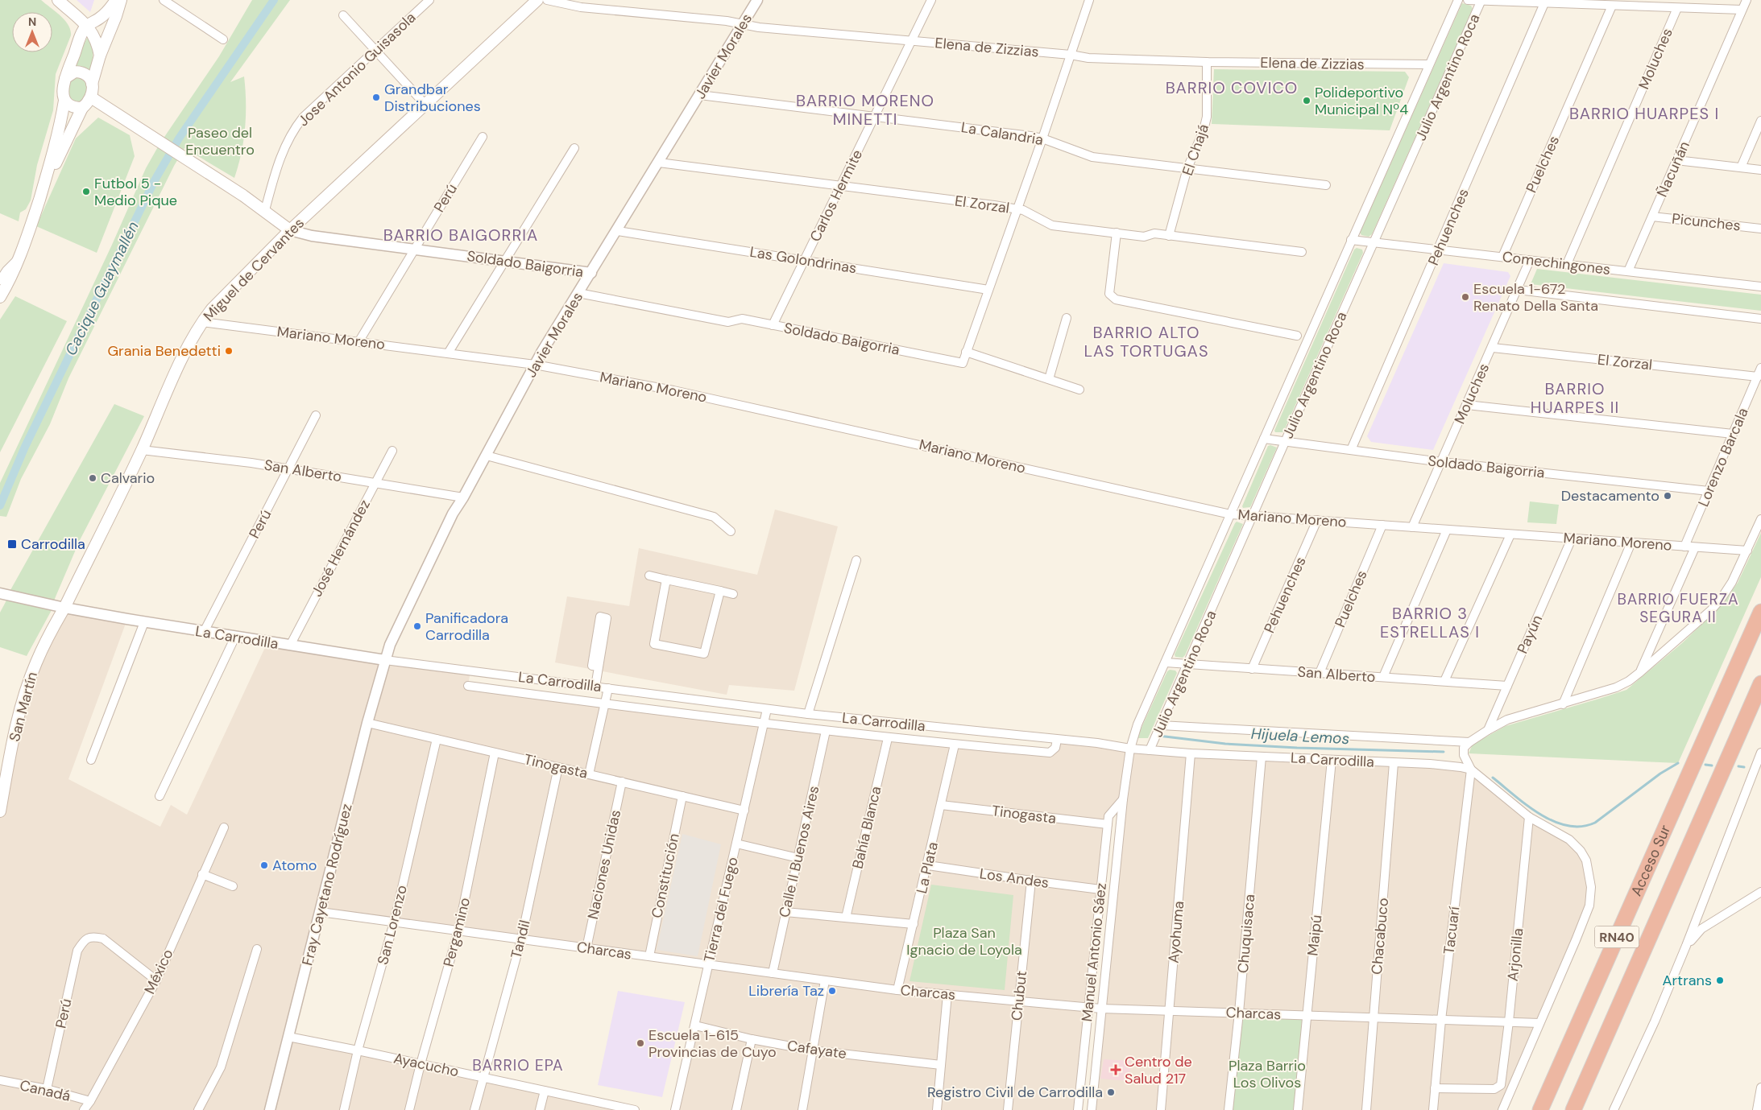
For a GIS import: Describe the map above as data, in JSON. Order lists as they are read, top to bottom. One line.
{"streets":{"highway":["Acceso Sur","RN40"],"main road":["Soldado Baigorria","Miguel de Cervantes","San Martín"],"street":["Elena de Zizzias","Javier Morales","Moluches","Jose Antonio Guisasola","Julio Argentino Roca","La Calandria","El Chajá","Puelches","Ñacuñán","Carlos Hermite","Perú","El Zorzal","Picunches","Pehuenches","Las Golondrinas","Comechingones","Mariano Moreno","Lorenzo Barcala","San Alberto","José Hernández","Payún","La Carrodilla","Tinogasta","Bahía Blanca","Calle II Buenos Aires","Naciones Unidas","La Plata","Constitución","Los Andes","Fray Cayetano Rodríguez","Tierra del Fuego","San Lorenzo","Tacuarí","Pergamino","Ayohuma","Chuquisaca","Maipú","Chacabuco","Tandil","Charcas","Manuel Antonio Sáez","Arjonilla","México","Chubut","Cafayate","Ayacucho","Canadá"]},"crossings":[["Elena de Zizzias","Javier Morales"],["Elena de Zizzias","Julio Argentino Roca"],["Elena de Zizzias","El Chajá"],["Elena de Zizzias","Carlos Hermite"],["Javier Morales","La Calandria"],["Javier Morales","El Zorzal"],["Javier Morales","Las Golondrinas"],["Javier Morales","Soldado Baigorria"],["Javier Morales","Mariano Moreno"],["Javier Morales","San Alberto"],["Javier Morales","La Carrodilla"],["Javier Morales","Fray Cayetano Rodríguez"],["Moluches","El Zorzal"],["Moluches","Comechingones"],["Moluches","Soldado Baigorria"],["Moluches","Mariano Moreno"],["Jose Antonio Guisasola","Soldado Baigorria"],["Julio Argentino Roca","Comechingones"],["Julio Argentino Roca","Soldado Baigorria"],["Julio Argentino Roca","Mariano Moreno"],["Julio Argentino Roca","San Alberto"],["Julio Argentino Roca","La Carrodilla"],["Julio Argentino Roca","Manuel Antonio Sáez"],["La Calandria","El Chajá"],["La Calandria","Carlos Hermite"],["El Chajá","El Zorzal"],["Puelches","Comechingones"],["Puelches","Mariano Moreno"],["Puelches","San Alberto"],["Ñacuñán","Picunches"],["Ñacuñán","Comechingones"],["Carlos Hermite","El Zorzal"],["Carlos Hermite","Las Golondrinas"],["Carlos Hermite","Soldado Baigorria"],["Perú","Soldado Baigorria"],["Perú","Mariano Moreno"],["Perú","San Alberto"],["Perú","La Carrodilla"],["Perú","México"],["Perú","Canadá"],["El Zorzal","Lorenzo Barcala"],["Pehuenches","Comechingones"],["Pehuenches","Soldado Baigorria"],["Pehuenches","Mariano Moreno"],["Pehuenches","San Alberto"],["Soldado Baigorria","Miguel de Cervantes"],["Soldado Baigorria","Lorenzo Barcala"],["Miguel de Cervantes","Mariano Moreno"],["Miguel de Cervantes","San Alberto"],["Miguel de Cervantes","La Carrodilla"],["Miguel de Cervantes","San Martín"],["Mariano Moreno","Lorenzo Barcala"],["Mariano Moreno","Payún"],["San Alberto","José Hernández"],["San Alberto","Payún"],["José Hernández","La Carrodilla"],["La Carrodilla","San Martín"],["La Carrodilla","Bahía Blanca"],["La Carrodilla","Calle II Buenos Aires"],["La Carrodilla","La Plata"],["La Carrodilla","Fray Cayetano Rodríguez"],["La Carrodilla","Tierra del Fuego"],["La Carrodilla","Tacuarí"],["La Carrodilla","Ayohuma"],["La Carrodilla","Chuquisaca"],["La Carrodilla","Maipú"],["La Carrodilla","Chacabuco"],["La Carrodilla","Manuel Antonio Sáez"],["Tinogasta","Naciones Unidas"],["Tinogasta","La Plata"],["Tinogasta","Constitución"],["Tinogasta","Fray Cayetano Rodríguez"],["Tinogasta","Tierra del Fuego"],["Tinogasta","San Lorenzo"],["Tinogasta","Pergamino"],["Tinogasta","Tandil"],["Tinogasta","Manuel Antonio Sáez"],["Calle II Buenos Aires","Charcas"],["Naciones Unidas","Charcas"],["La Plata","Los Andes"],["La Plata","Charcas"],["Constitución","Charcas"],["Los Andes","Manuel Antonio Sáez"],["Los Andes","Chubut"],["Fray Cayetano Rodríguez","Charcas"],["Fray Cayetano Rodríguez","Ayacucho"],["Tierra del Fuego","Charcas"],["Tierra del Fuego","Cafayate"],["San Lorenzo","Charcas"],["San Lorenzo","Ayacucho"],["Tacuarí","Charcas"],["Tacuarí","Arjonilla"],["Pergamino","Charcas"],["Pergamino","Ayacucho"],["Ayohuma","Charcas"],["Chuquisaca","Charcas"],["Maipú","Charcas"],["Chacabuco","Charcas"],["Tandil","Charcas"],["Tandil","Ayacucho"],["Charcas","Manuel Antonio Sáez"],["Charcas","Arjonilla"],["Charcas","Chubut"],["México","Canadá"]],"districts":["BARRIO COVICO","BARRIO MORENO MINETTI","BARRIO HUARPES I","BARRIO BAIGORRIA","BARRIO ALTO LAS TORTUGAS","BARRIO HUARPES II","BARRIO FUERZA SEGURA II","BARRIO 3 ESTRELLAS I","BARRIO EPA"],"water":["Cacique Guaymallén","Hijuela Lemos"],"parks":["Paseo del Encuentro","Plaza San Ignacio de Loyola","Plaza Barrio Los Olivos"],"places":{"other":["Grandbar Distribuciones","Polideportivo Municipal Nº4","Futbol 5 - Medio Pique","Escuela 1-672 Renato Della Santa","Grania Benedetti","Calvario","Destacamento","Panificadora Carrodilla","Atomo","Artrans","Librería Taz","Escuela 1-615 Provincias de Cuyo","Registro Civil de Carrodilla"],"transit":["Carrodilla"],"health":["Centro de Salud 217"]},"north":"top"}
